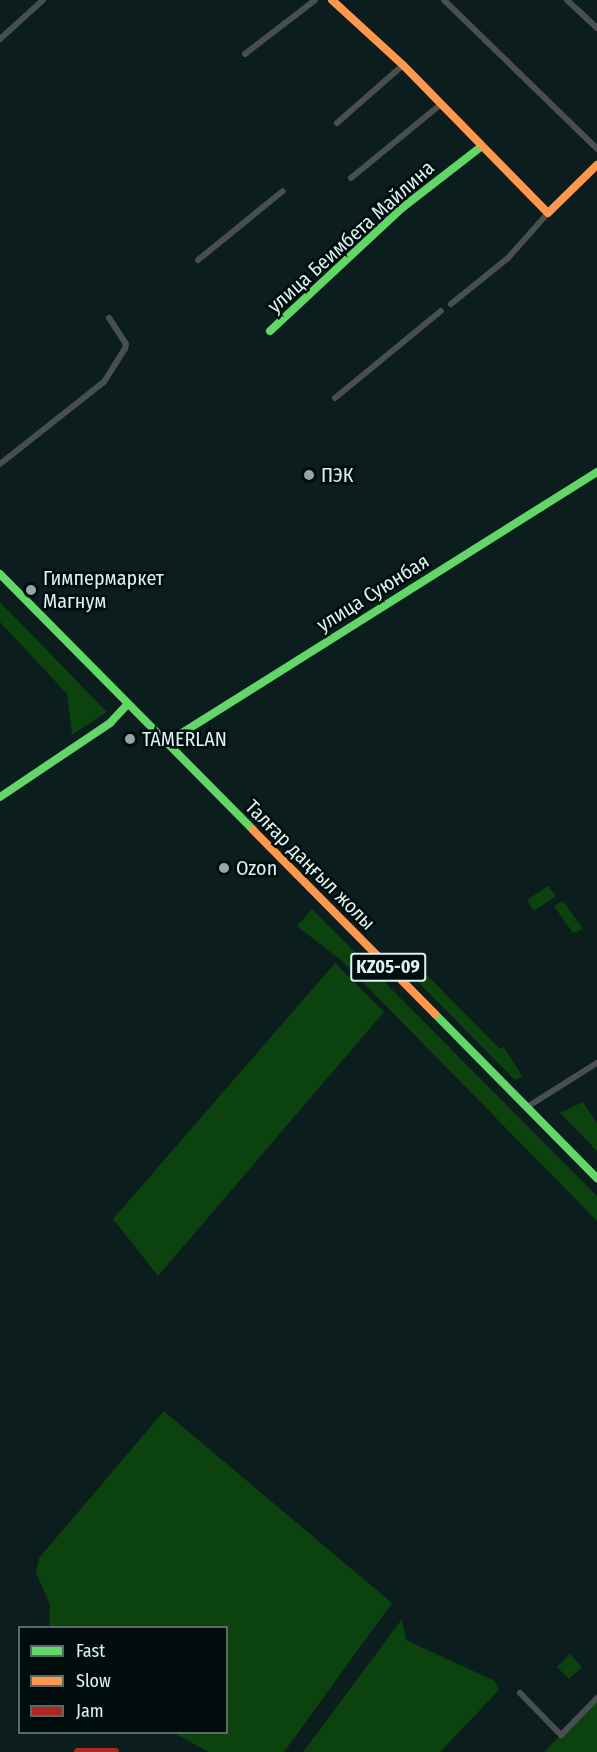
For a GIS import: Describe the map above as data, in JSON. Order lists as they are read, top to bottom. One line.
{"streets":{"street":["улица Беимбета Майлина","улица Суюнбая","Талғар даңғыл жолы","KZ05-09"]},"crossings":[["улица Суюнбая","Талғар даңғыл жолы"]],"places":["ПЭК","Гимпермаркет Магнум","TAMERLAN","Ozon"],"legend":["Fast","Slow","Jam"]}
